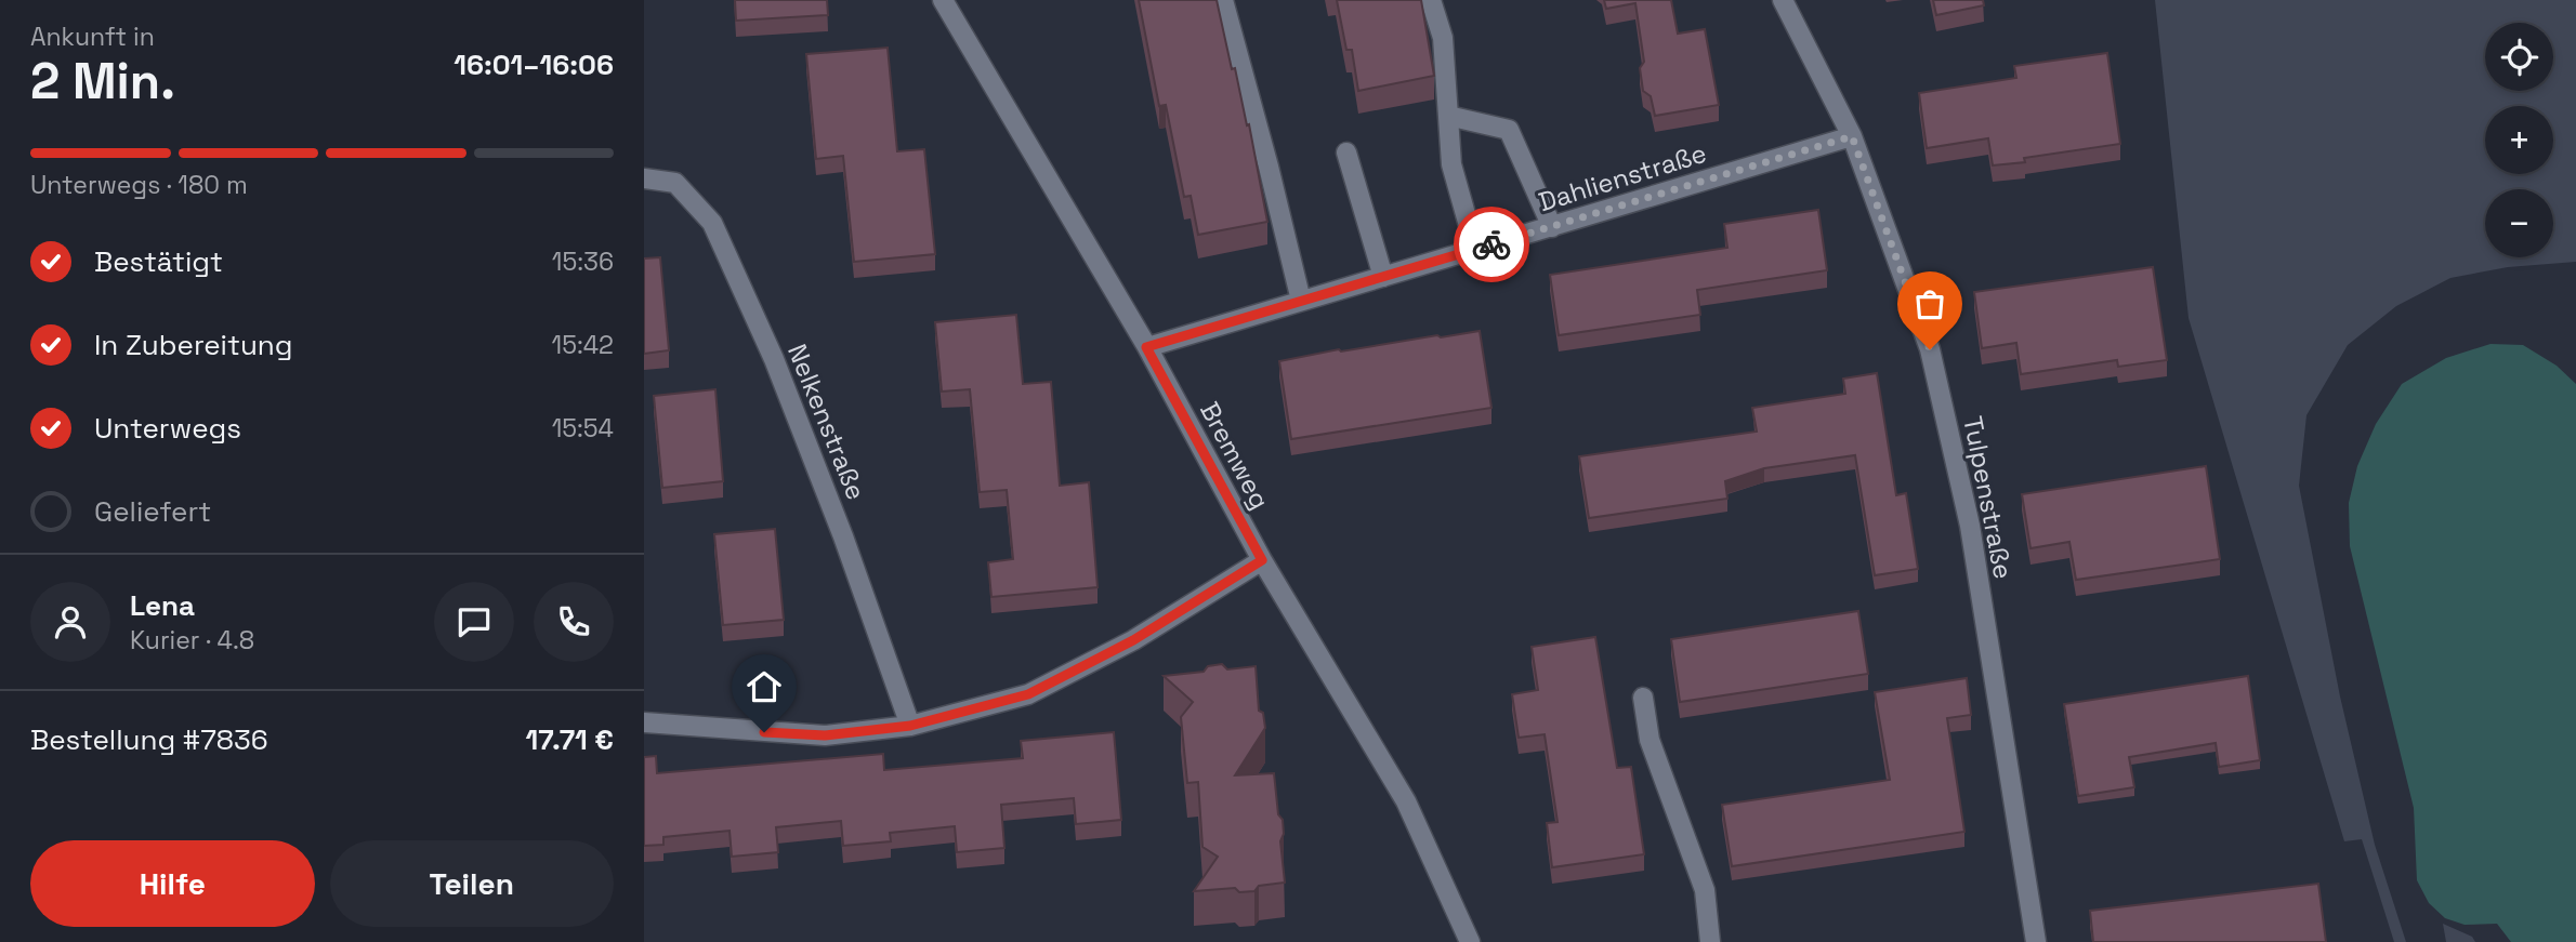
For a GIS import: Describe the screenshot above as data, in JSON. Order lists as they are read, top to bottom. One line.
{"streets":{"street":["Dahlienstraße","Nelkenstraße","Bremweg","Tulpenstraße"]},"crossings":[["Dahlienstraße","Bremweg"],["Dahlienstraße","Tulpenstraße"]],"page":{"heading":["2 Min.","Ankunft in","16:01–16:06"],"panel":["Lena","Kurier · 4.8","Bestellung #7836","17.71 €"],"map_buttons":["+","−"],"bar":"Unterwegs · 180 m","list":[["Bestätigt","15:36"],["In Zubereitung","15:42"],["Unterwegs","15:54"],"Geliefert"],"buttons":["Hilfe","Teilen"]}}
